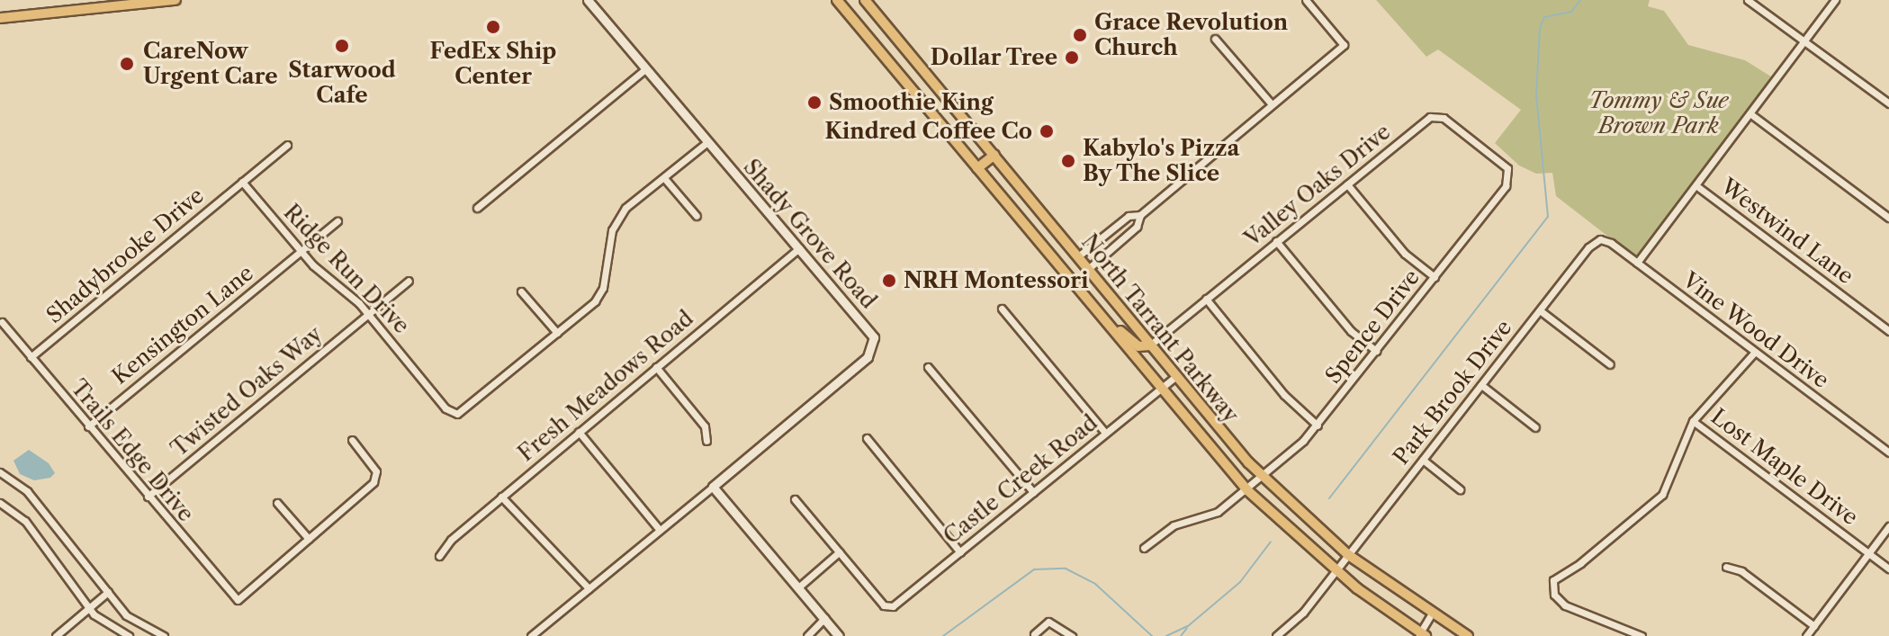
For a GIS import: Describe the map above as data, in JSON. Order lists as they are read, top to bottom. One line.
{"streets":{"main road":["North Tarrant Parkway"],"street":["Valley Oaks Drive","Westwind Lane","Shady Grove Road","Shadybrooke Drive","Ridge Run Drive","Kensington Lane","Spence Drive","Vine Wood Drive","Fresh Meadows Road","Twisted Oaks Way","Park Brook Drive","Trails Edge Drive","Lost Maple Drive","Castle Creek Road"]},"crossings":[["Valley Oaks Drive","Spence Drive"],["Valley Oaks Drive","North Tarrant Parkway"],["Shady Grove Road","Fresh Meadows Road"],["Shadybrooke Drive","Ridge Run Drive"],["Shadybrooke Drive","Trails Edge Drive"],["Ridge Run Drive","Kensington Lane"],["Ridge Run Drive","Twisted Oaks Way"],["Kensington Lane","Trails Edge Drive"],["Spence Drive","North Tarrant Parkway"],["North Tarrant Parkway","Park Brook Drive"],["North Tarrant Parkway","Castle Creek Road"],["Vine Wood Drive","Park Brook Drive"],["Twisted Oaks Way","Trails Edge Drive"]],"parks":["Tommy & Sue Brown Park"],"places":["FedEx Ship Center","Grace Revolution Church","Starwood Cafe","Dollar Tree","CareNow Urgent Care","Smoothie King","Kindred Coffee Co","Kabylo's Pizza By The Slice","NRH Montessori"]}
